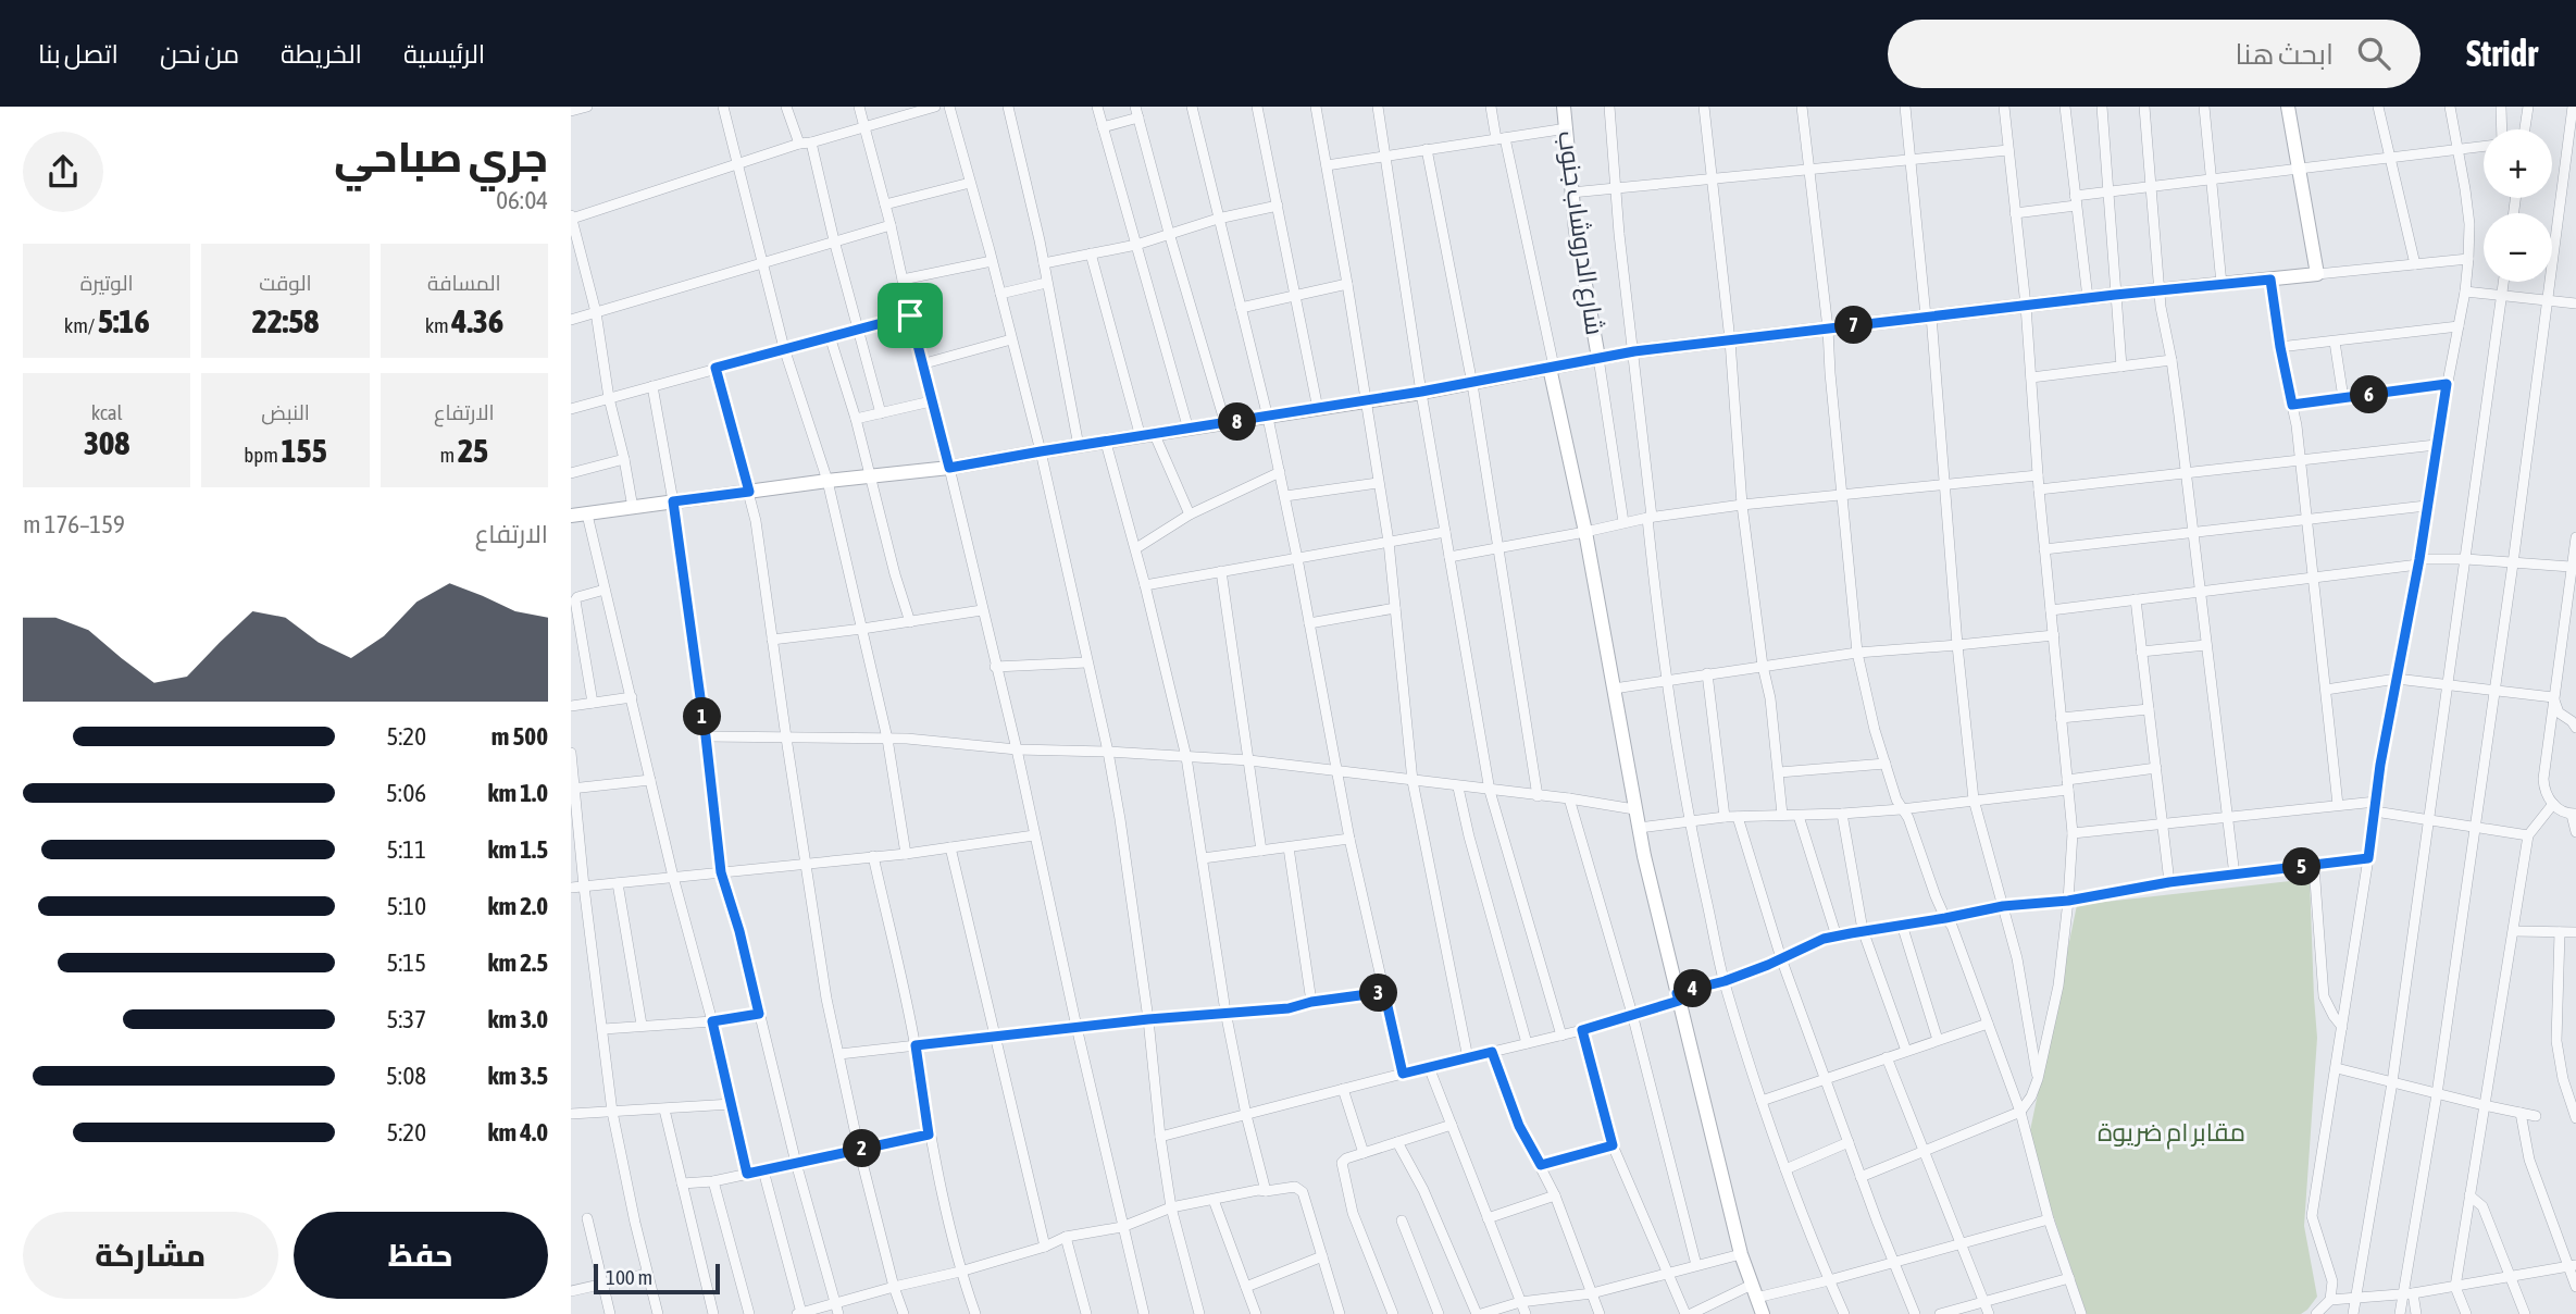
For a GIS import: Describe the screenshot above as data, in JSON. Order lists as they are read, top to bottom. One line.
{"streets":{"street":["شارع الدروشاب جنوب"]},"parks":["مقابر ام ضريوة"],"scale_bar":"100 m","page":{"header":"Stridr","search":"ابحث هنا","nav":["الرئيسية","الخريطة","من نحن","اتصل بنا"],"heading":["جري صباحي","06:04"],"map_buttons":["+","−"],"stats":[["المسافة","4.36 km"],["الوقت","22:58"],["الوتيرة","5:16 /km"],["الارتفاع","25 m"],["النبض","155 bpm"],["kcal","308"]],"pins":["7","6","8","1","5","4","3","2"],"chart":["الارتفاع","159–176 m"],"list":[{"name":"500 m","note":"5:20"},{"name":"1.0 km","note":"5:06"},{"name":"1.5 km","note":"5:11"},{"name":"2.0 km","note":"5:10"},{"name":"2.5 km","note":"5:15"},{"name":"3.0 km","note":"5:37"},{"name":"3.5 km","note":"5:08"},{"name":"4.0 km","note":"5:20"}],"buttons":["حفظ","مشاركة"],"scale":"100 m"}}
